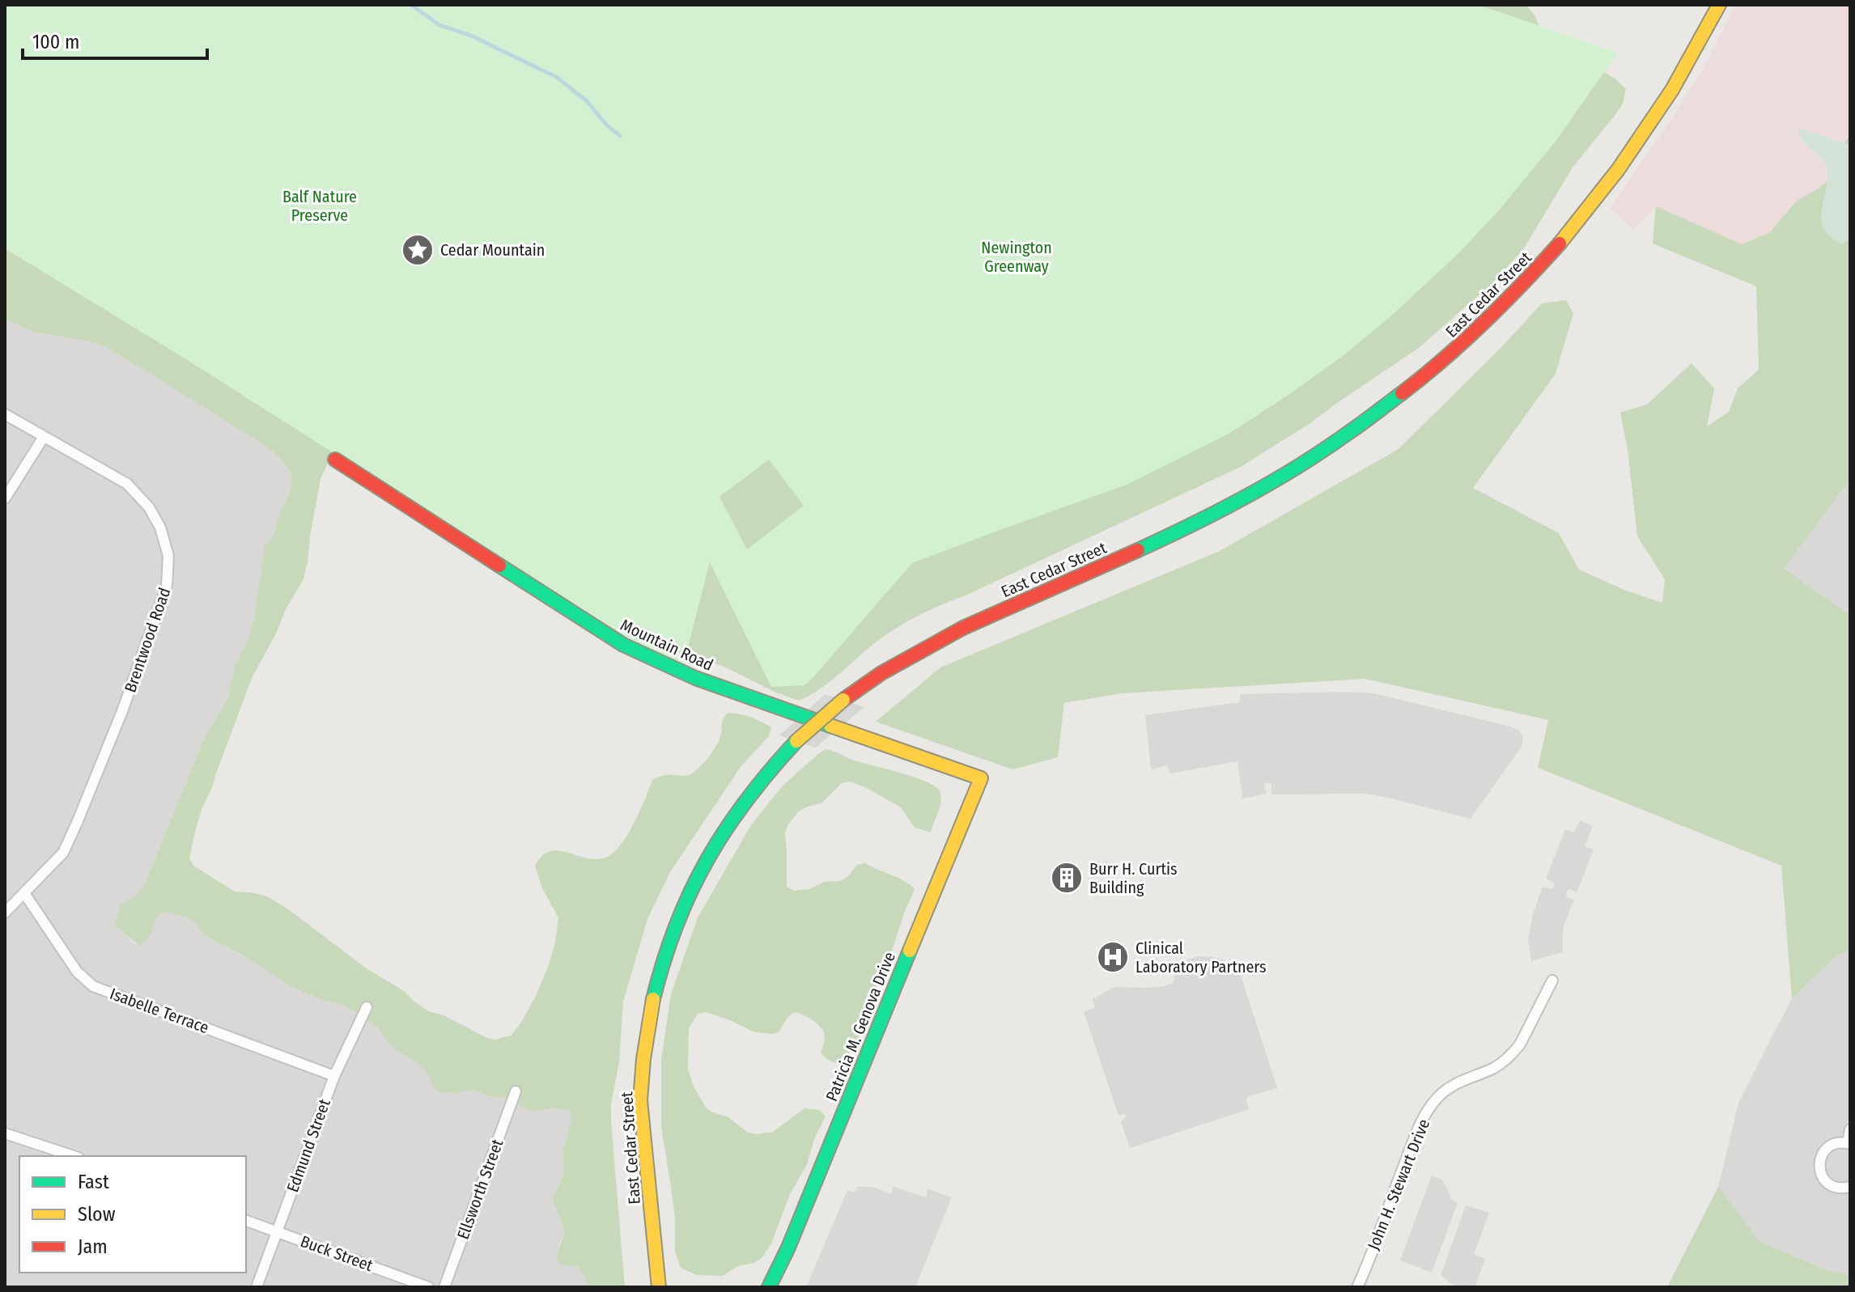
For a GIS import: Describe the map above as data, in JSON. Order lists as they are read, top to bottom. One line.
{"streets":{"main road":["East Cedar Street","Mountain Road","Patricia M. Genova Drive"],"street":["Brentwood Road","Isabelle Terrace","Edmund Street","John H. Stewart Drive","Ellsworth Street","Buck Street"]},"crossings":[["Brentwood Road","Isabelle Terrace"],["Mountain Road","Patricia M. Genova Drive"],["Isabelle Terrace","Edmund Street"],["Edmund Street","Buck Street"]],"parks":["Balf Nature Preserve","Newington Greenway"],"places":{"place":["Cedar Mountain"],"building":["Burr H. Curtis Building"],"hospital":["Clinical Laboratory Partners"]},"legend":["Fast","Slow","Jam"],"scale_bar":"100 m"}
